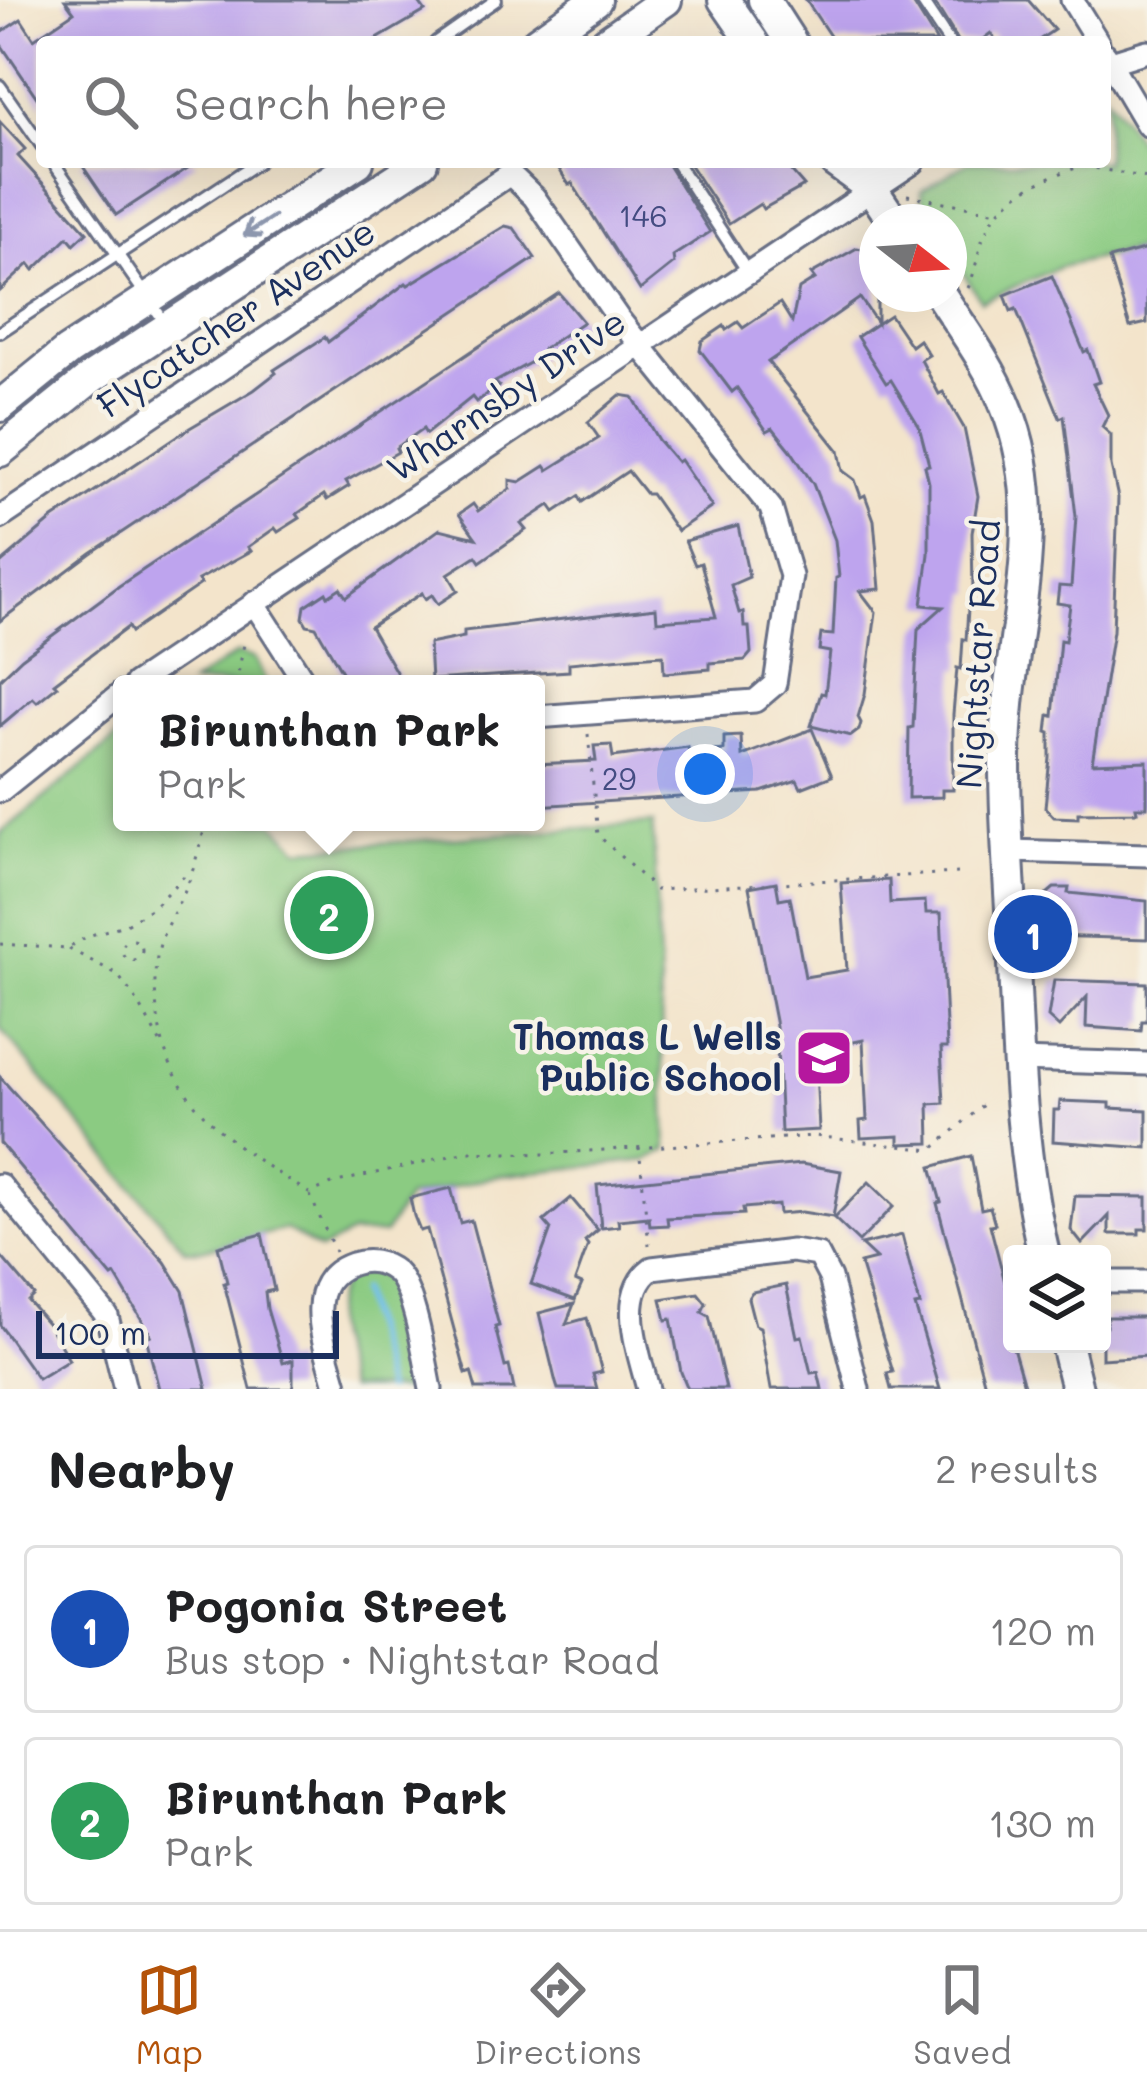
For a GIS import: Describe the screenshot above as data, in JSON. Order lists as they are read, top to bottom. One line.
{"streets":{"street":["Flycatcher Avenue","Wharnsby Drive","Nightstar Road"]},"crossings":[["Flycatcher Avenue","Wharnsby Drive"]],"places":{"school or university":["Thomas L Wells Public School"]},"house_numbers":["146","29"],"scale_bar":"100 m","north":"right","page":{"search":"Search here","popup":["Birunthan Park","Park"],"pins":["2","1"],"scale":"100 m","heading":["Nearby","2 results"],"list":[{"mark":"1","name":"Pogonia Street","note":"Bus stop · Nightstar Road","value":"120 m"},{"mark":"2","name":"Birunthan Park","note":"Park","value":"130 m"}],"nav":["Map","Directions","Saved"]}}
